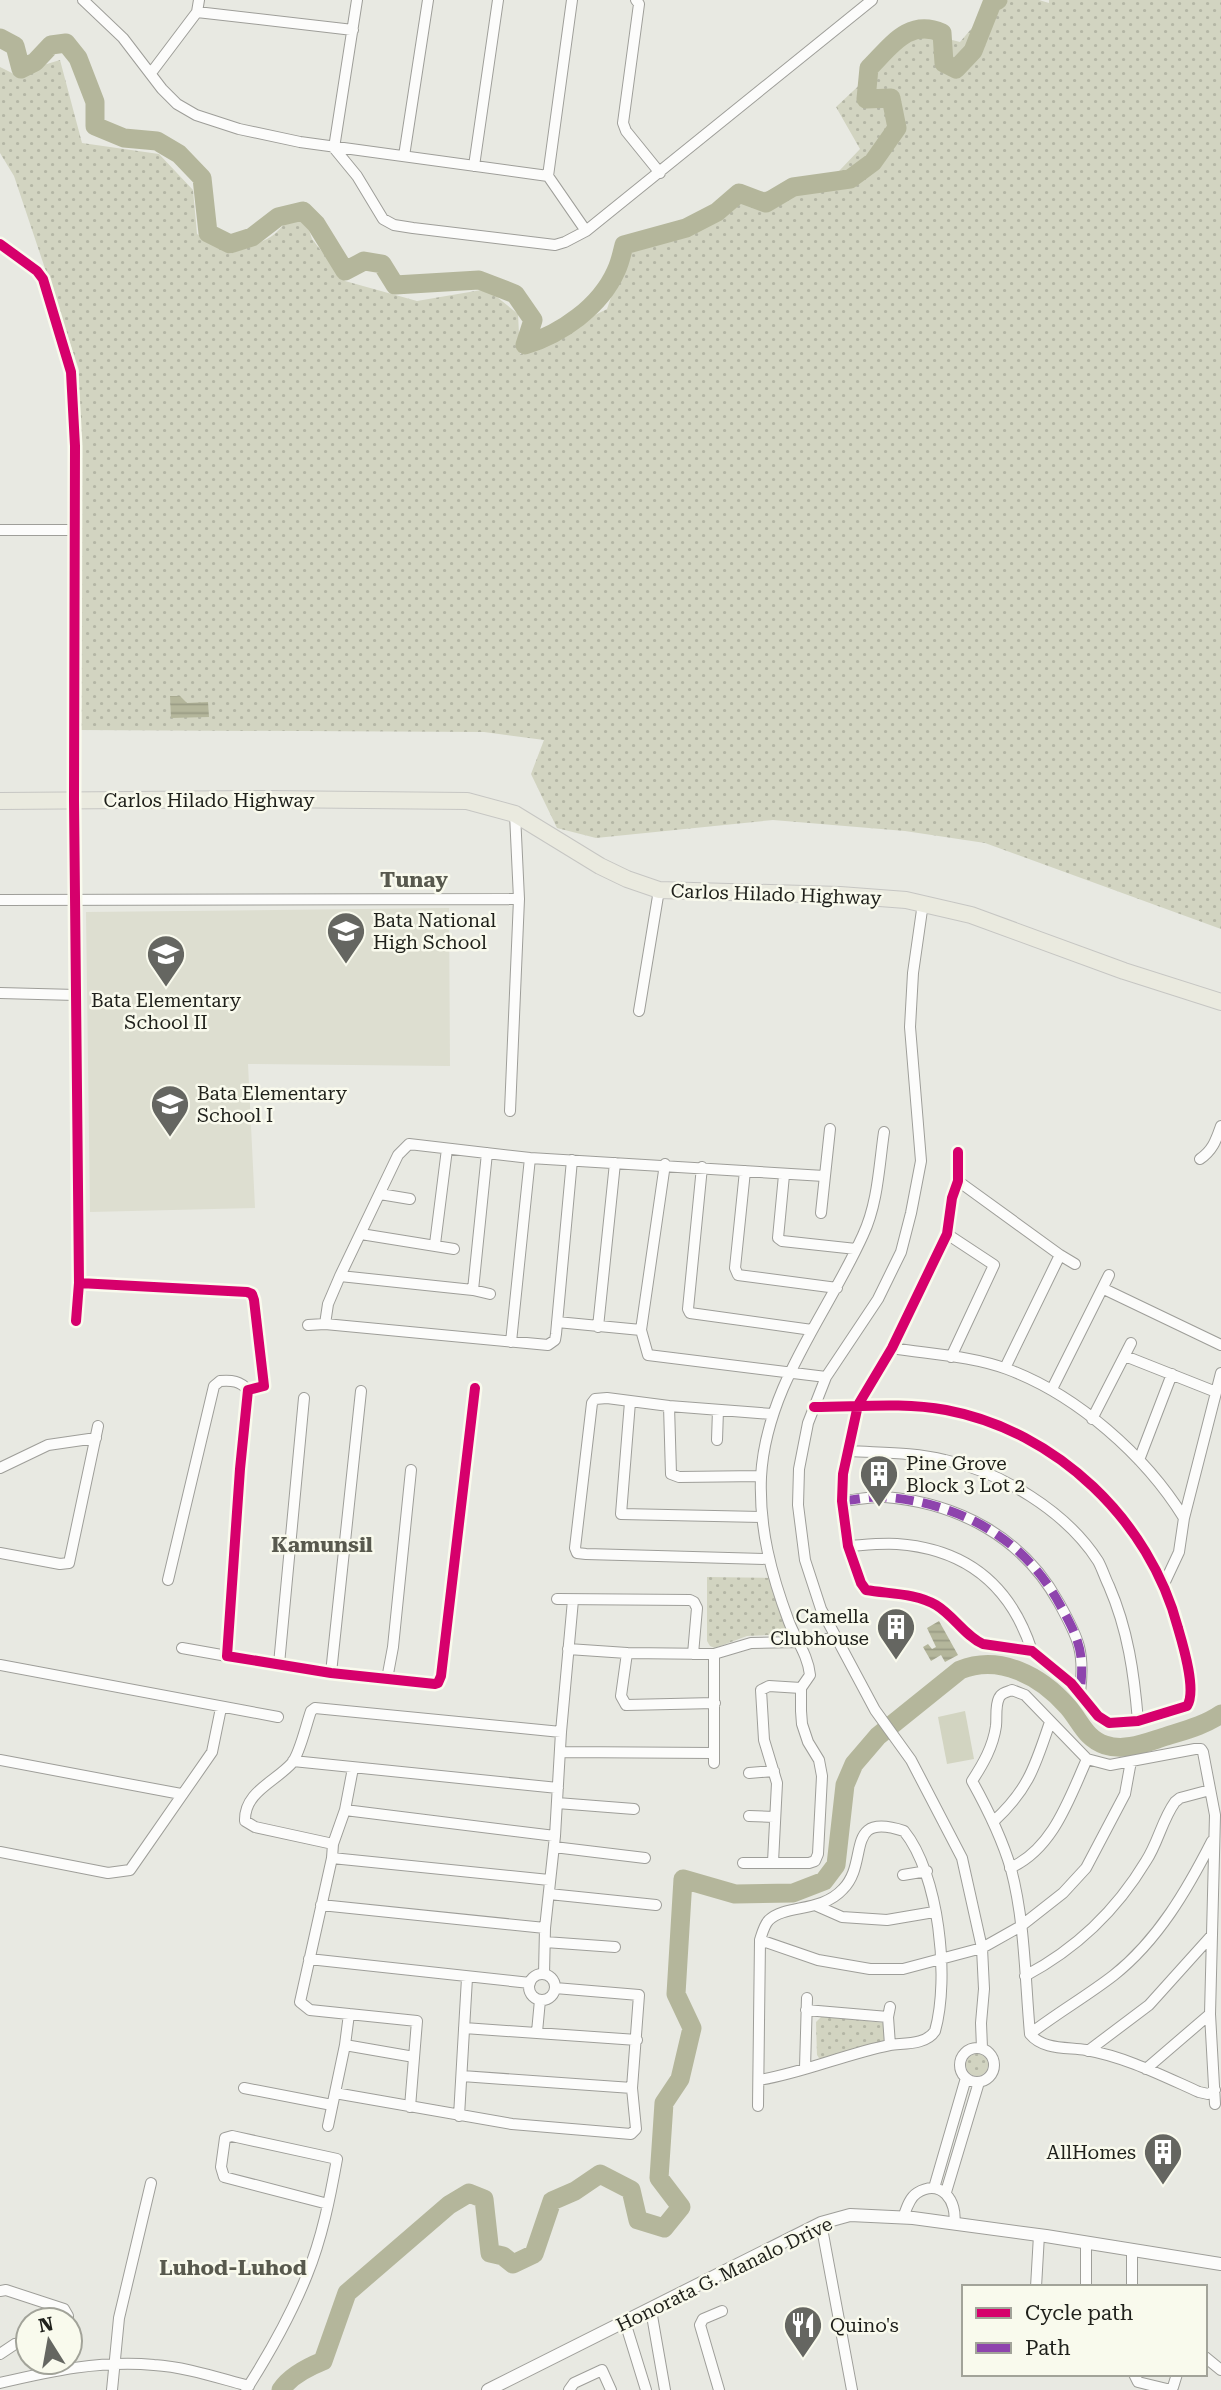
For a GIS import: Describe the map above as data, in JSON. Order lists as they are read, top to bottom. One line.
{"streets":{"main road":["Carlos Hilado Highway"],"street":["Honorata G. Manalo Drive"]},"districts":["Tunay","Kamunsil","Luhod-Luhod"],"places":{"school or university":["Bata National High School","Bata Elementary School II","Bata Elementary School I"],"building":["Pine Grove Block 3 Lot 2","Camella Clubhouse","AllHomes"],"restaurant":["Quino's"]},"legend":["Cycle path","Path"],"north":"top"}
